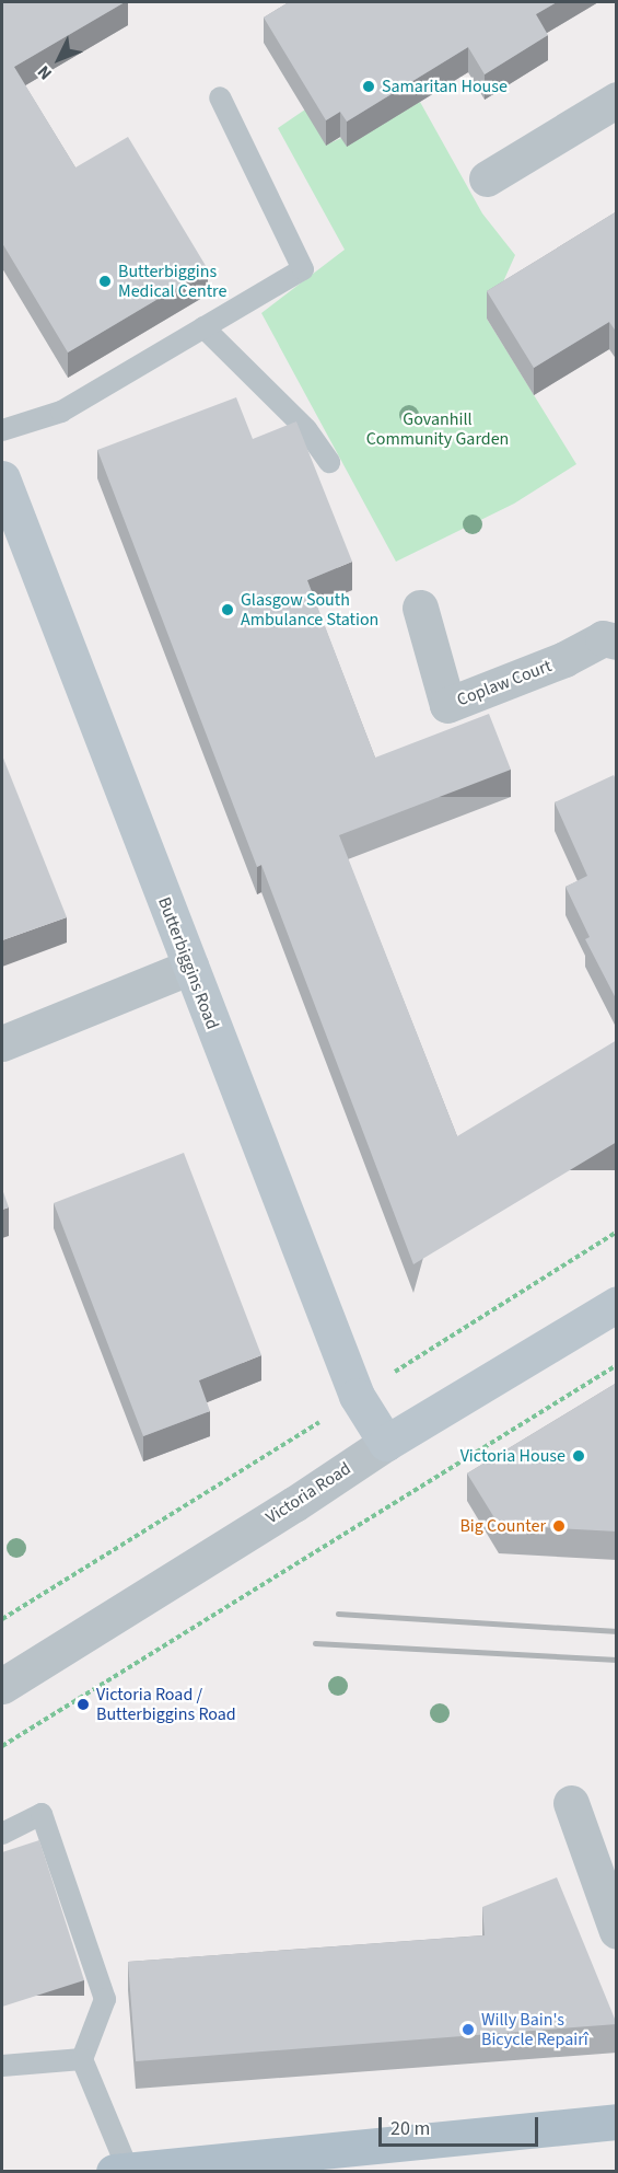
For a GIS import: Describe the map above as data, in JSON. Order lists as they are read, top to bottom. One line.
{"streets":{"street":["Coplaw Court","Butterbiggins Road","Victoria Road"]},"crossings":[["Butterbiggins Road","Victoria Road"]],"parks":["Govanhill Community Garden"],"places":["Samaritan House","Butterbiggins Medical Centre","Glasgow South Ambulance Station","Victoria House","Big Counter","Victoria Road / Butterbiggins Road","Willy Bain's Bicycle Repairî"],"scale_bar":"20 m","north":"bottom left"}
